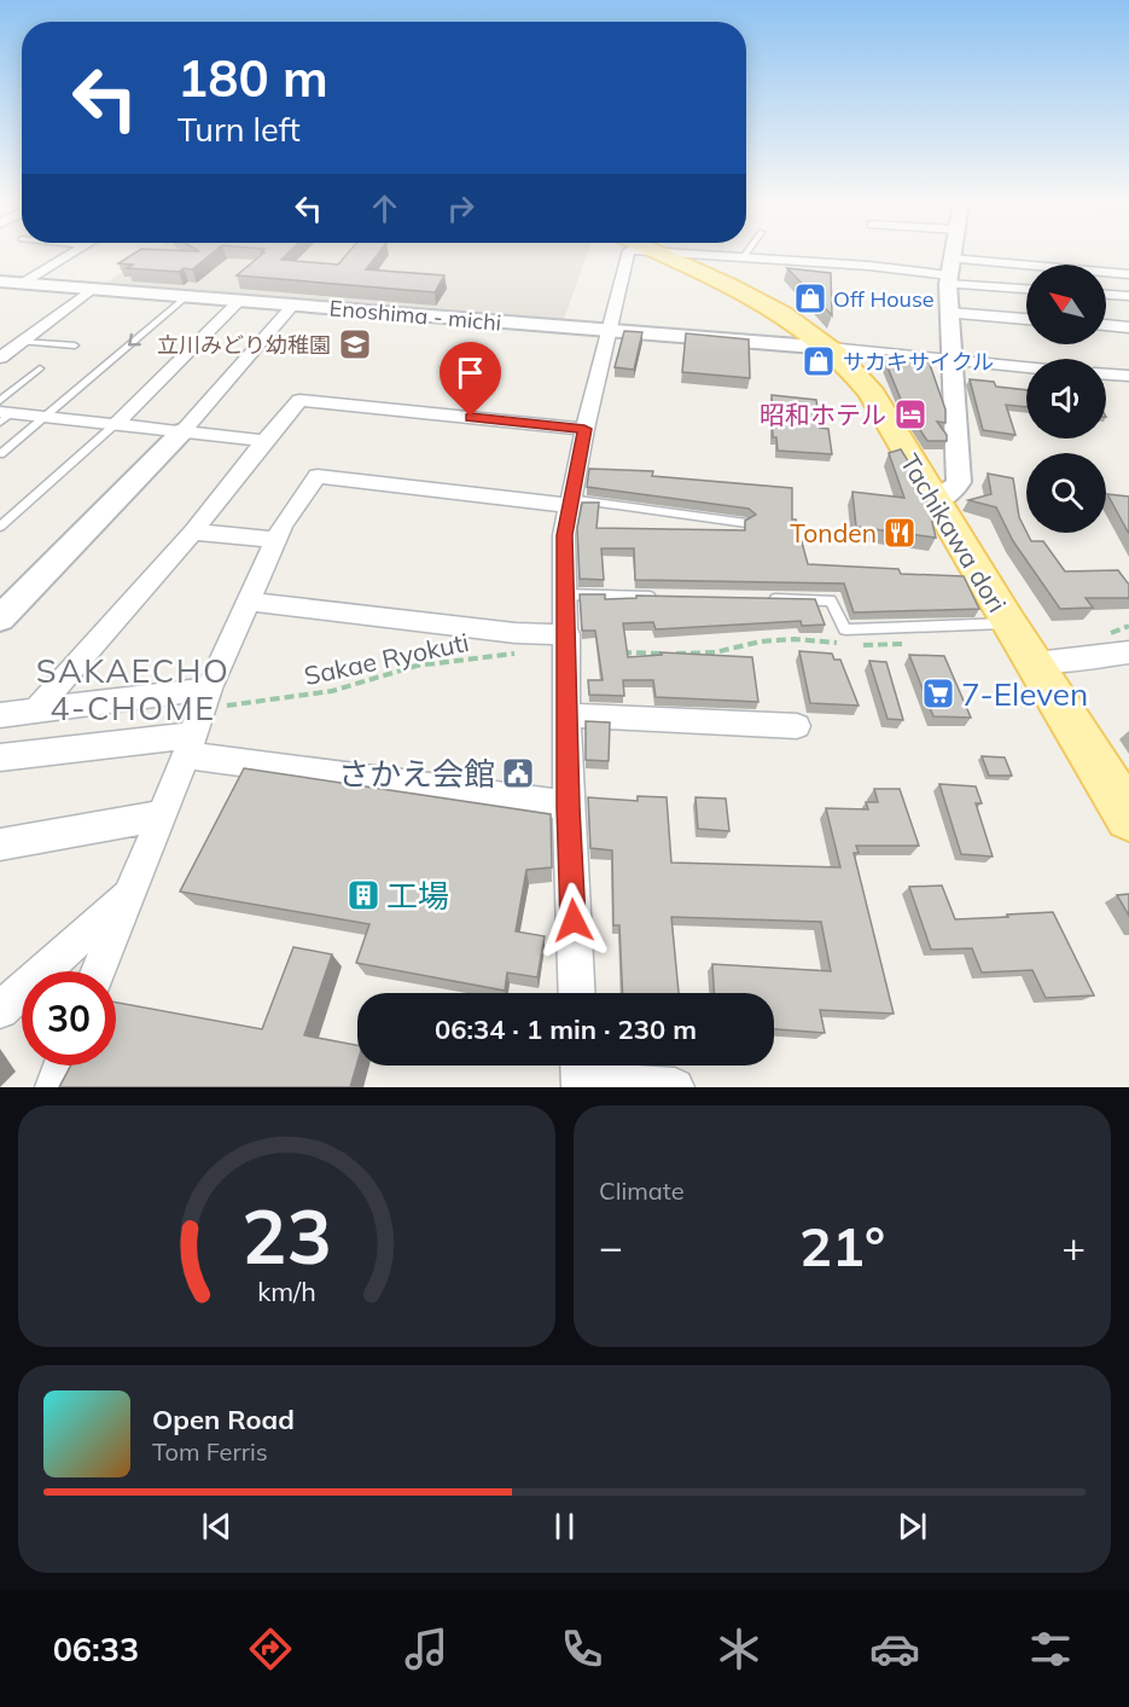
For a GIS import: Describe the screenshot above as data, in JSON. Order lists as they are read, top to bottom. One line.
{"streets":{"main road":["Tachikawa dori"],"street":["Enoshima - michi"],"path":["Sakae Ryokuti"]},"crossings":[["Enoshima - michi","Tachikawa dori"]],"districts":["SAKAECHO 4-CHOME"],"places":{"shop":["Off House","サカキサイクル"],"school or university":["立川みどり幼稚園"],"hotel":["昭和ホテル"],"restaurant":["Tonden"],"supermarket":["7-Eleven"],"public building":["さかえ会館"],"building":["工場"]},"north":"top left","page":{"turn":["180 m","Turn left"],"limit":"30","trip":"06:34 · 1 min · 230 m","tile":"Climate","heat":["−","21°","+"],"song":["Open Road","Tom Ferris"],"tabs":"06:33","gauge":["23","km/h"]}}
